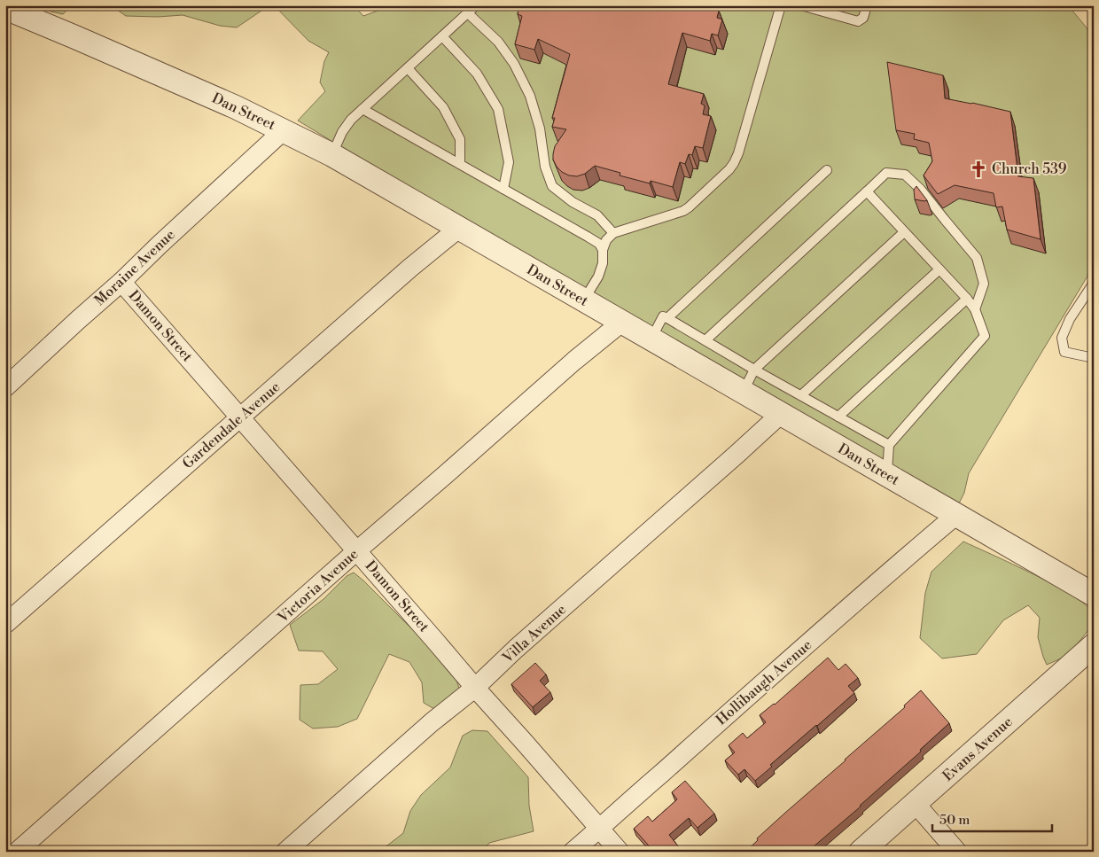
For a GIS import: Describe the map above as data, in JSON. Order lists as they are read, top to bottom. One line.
{"streets":{"street":["Dan Street","Moraine Avenue","Damon Street","Gardendale Avenue","Victoria Avenue","Villa Avenue","Hollibaugh Avenue","Evans Avenue"]},"crossings":[["Dan Street","Moraine Avenue"],["Dan Street","Gardendale Avenue"],["Dan Street","Victoria Avenue"],["Dan Street","Villa Avenue"],["Dan Street","Hollibaugh Avenue"],["Moraine Avenue","Damon Street"],["Damon Street","Gardendale Avenue"],["Damon Street","Victoria Avenue"],["Damon Street","Villa Avenue"],["Damon Street","Hollibaugh Avenue"]],"places":{"church":["Church 539"]},"scale_bar":"50 m"}
